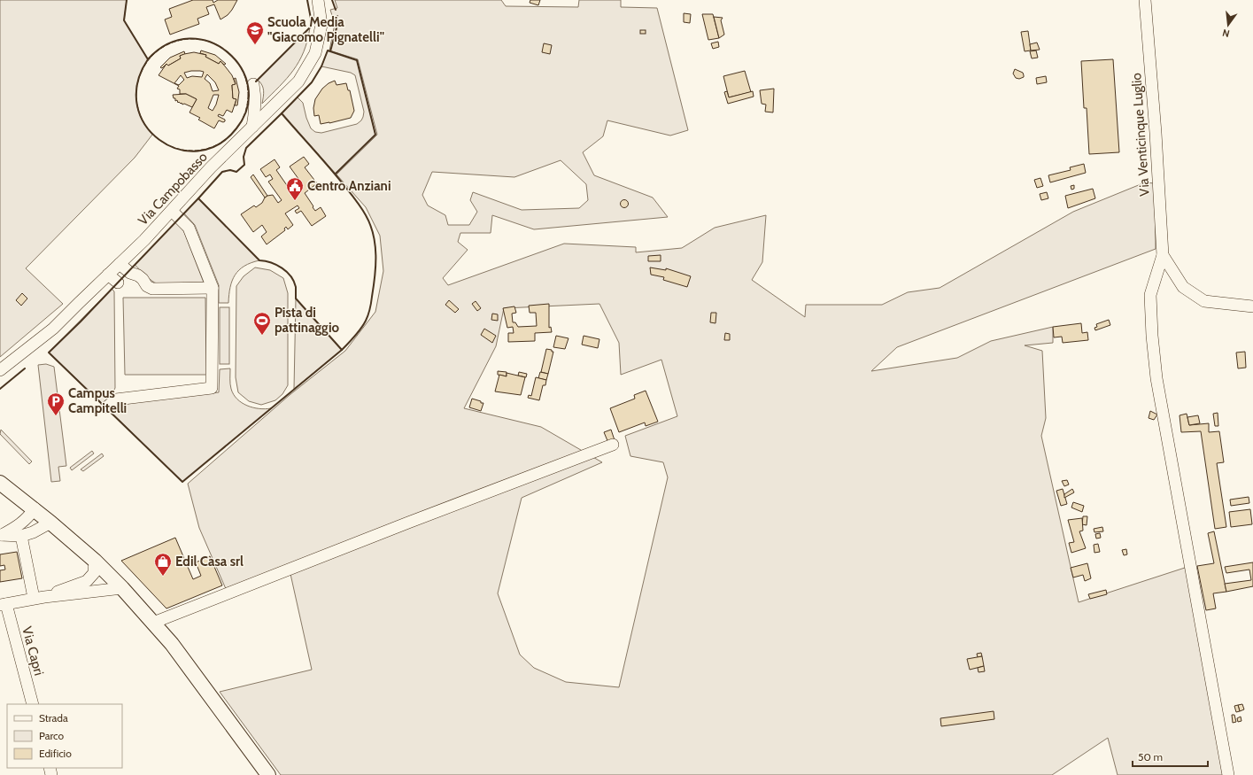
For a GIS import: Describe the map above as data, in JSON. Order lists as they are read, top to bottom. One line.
{"streets":{"street":["Via Venticinque Luglio","Via Campobasso","Via Capri"]},"places":{"school or university":["Scuola Media \"Giacomo Pignatelli\""],"public building":["Centro Anziani"],"sports":["Pista di pattinaggio"],"parking":["Campus Campitelli"],"shop":["Edil Casa srl"]},"legend":["Strada","Parco","Edificio"],"scale_bar":"50 m","north":"bottom"}
